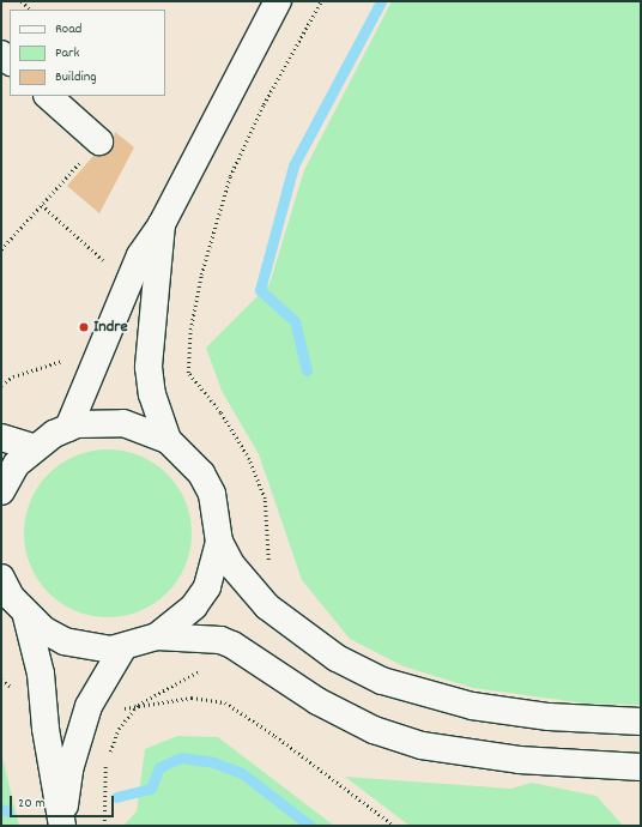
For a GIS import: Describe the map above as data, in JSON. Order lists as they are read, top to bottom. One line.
{"places":["Indre"],"legend":["Road","Park","Building"],"scale_bar":"20 m"}
